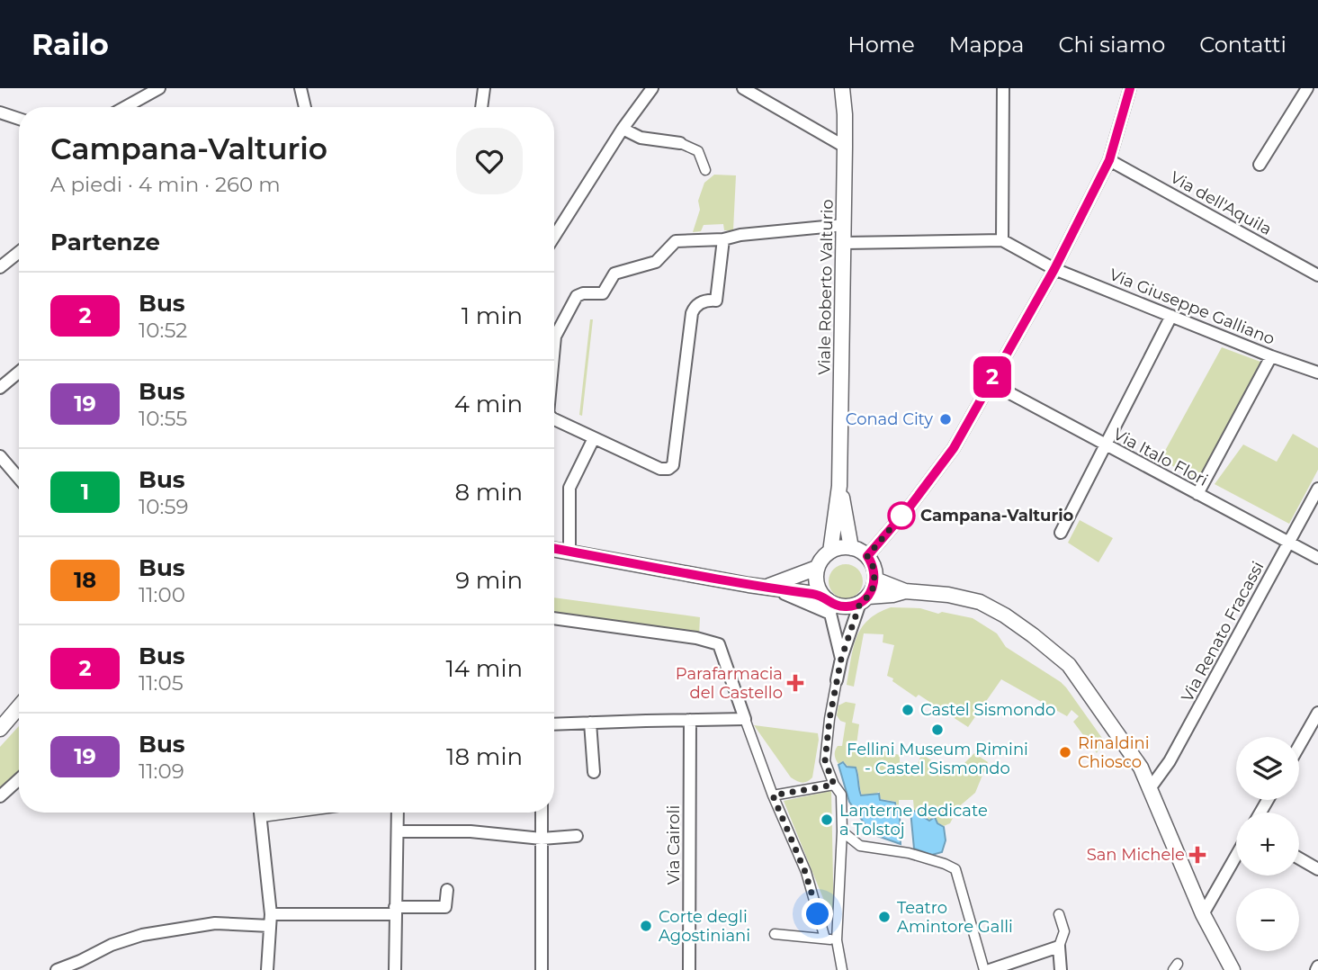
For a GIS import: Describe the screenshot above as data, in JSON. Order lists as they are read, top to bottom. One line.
{"streets":{"street":["Via dell'Aquila","Viale Roberto Valturio","Via Giuseppe Galliano","Via Italo Flori","Via Renato Fracassi","Via Cairoli"]},"crossings":[["Via Italo Flori","Via Renato Fracassi"]],"places":{"other":["Conad City","Campana-Valturio","Castel Sismondo","Fellini Museum Rimini - Castel Sismondo","Rinaldini Chiosco","Lanterne dedicate a Tolstoj","Teatro Amintore Galli","Corte degli Agostiniani"],"health":["Parafarmacia del Castello","San Michele"]},"lines":["bus line 2"],"page":{"header":"Railo","nav":["Home","Mappa","Chi siamo","Contatti"],"on_map":"2","heading":[["Campana-Valturio","A piedi · 4 min · 260 m"],"Partenze"],"list":[{"mark":"2","name":"Bus","note":"10:52","value":"1 min"},{"mark":"19","name":"Bus","note":"10:55","value":"4 min"},{"mark":"1","name":"Bus","note":"10:59","value":"8 min"},{"mark":"18","name":"Bus","note":"11:00","value":"9 min"},{"mark":"2","name":"Bus","note":"11:05","value":"14 min"},{"mark":"19","name":"Bus","note":"11:09","value":"18 min"}],"map_buttons":["+","−"]}}
